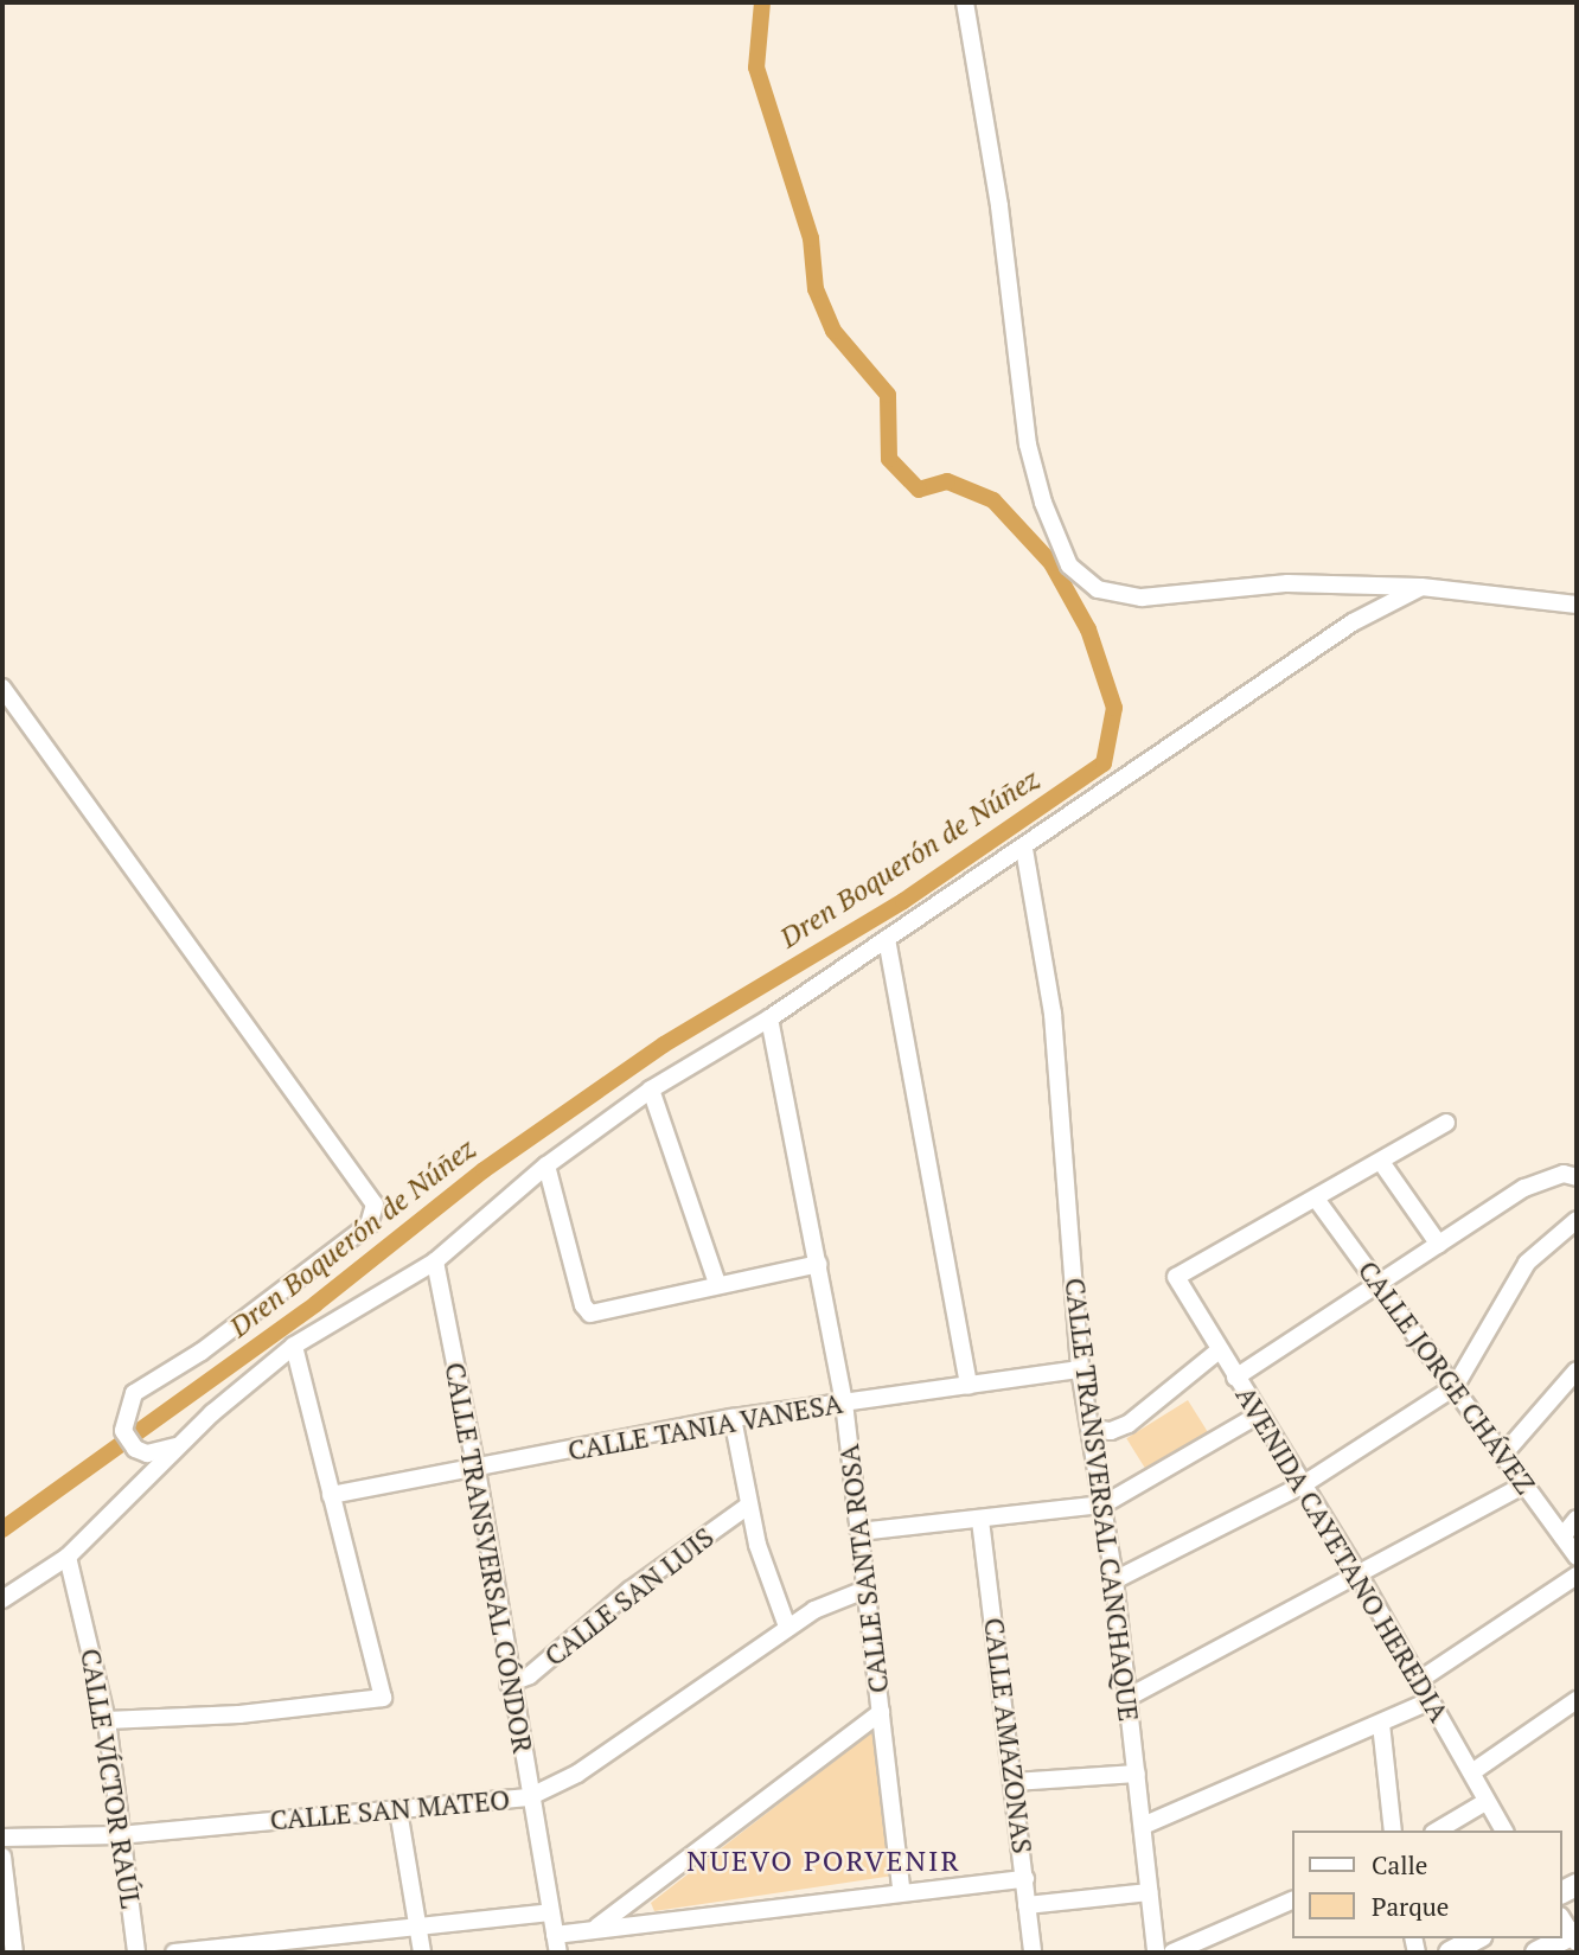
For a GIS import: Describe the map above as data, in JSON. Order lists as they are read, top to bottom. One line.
{"streets":{"street":["CALLE JORGE CHÁVEZ","CALLE TANIA VANESA","CALLE TRANSVERSAL CANCHAQUE","AVENIDA CAYETANO HEREDIA","CALLE TRANSVERSAL CÓNDOR","CALLE SANTA ROSA","CALLE SAN LUIS","CALLE AMAZONAS","CALLE VÍCTOR RAÚL","CALLE SAN MATEO"]},"crossings":[["CALLE JORGE CHÁVEZ","AVENIDA CAYETANO HEREDIA"],["CALLE TANIA VANESA","CALLE TRANSVERSAL CANCHAQUE"],["CALLE TANIA VANESA","CALLE TRANSVERSAL CÓNDOR"],["CALLE TANIA VANESA","CALLE SANTA ROSA"],["CALLE TRANSVERSAL CÓNDOR","CALLE SAN LUIS"],["CALLE TRANSVERSAL CÓNDOR","CALLE SAN MATEO"],["CALLE SANTA ROSA","CALLE SAN MATEO"],["CALLE VÍCTOR RAÚL","CALLE SAN MATEO"]],"districts":["NUEVO PORVENIR"],"water":["Dren Boquerón de Núñez"],"legend":["Calle","Parque"]}
